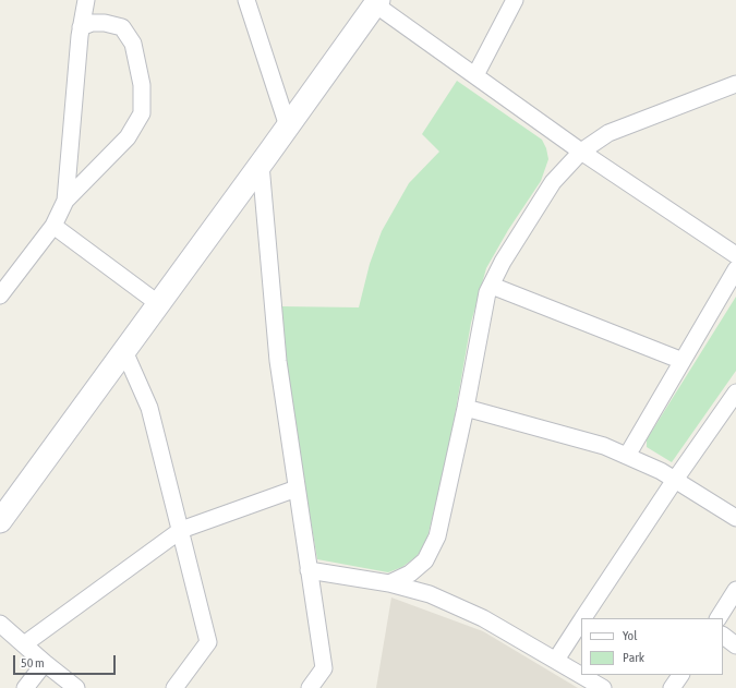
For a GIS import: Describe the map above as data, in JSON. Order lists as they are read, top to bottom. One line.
{"legend":["Yol","Park"],"scale_bar":"50 m"}
